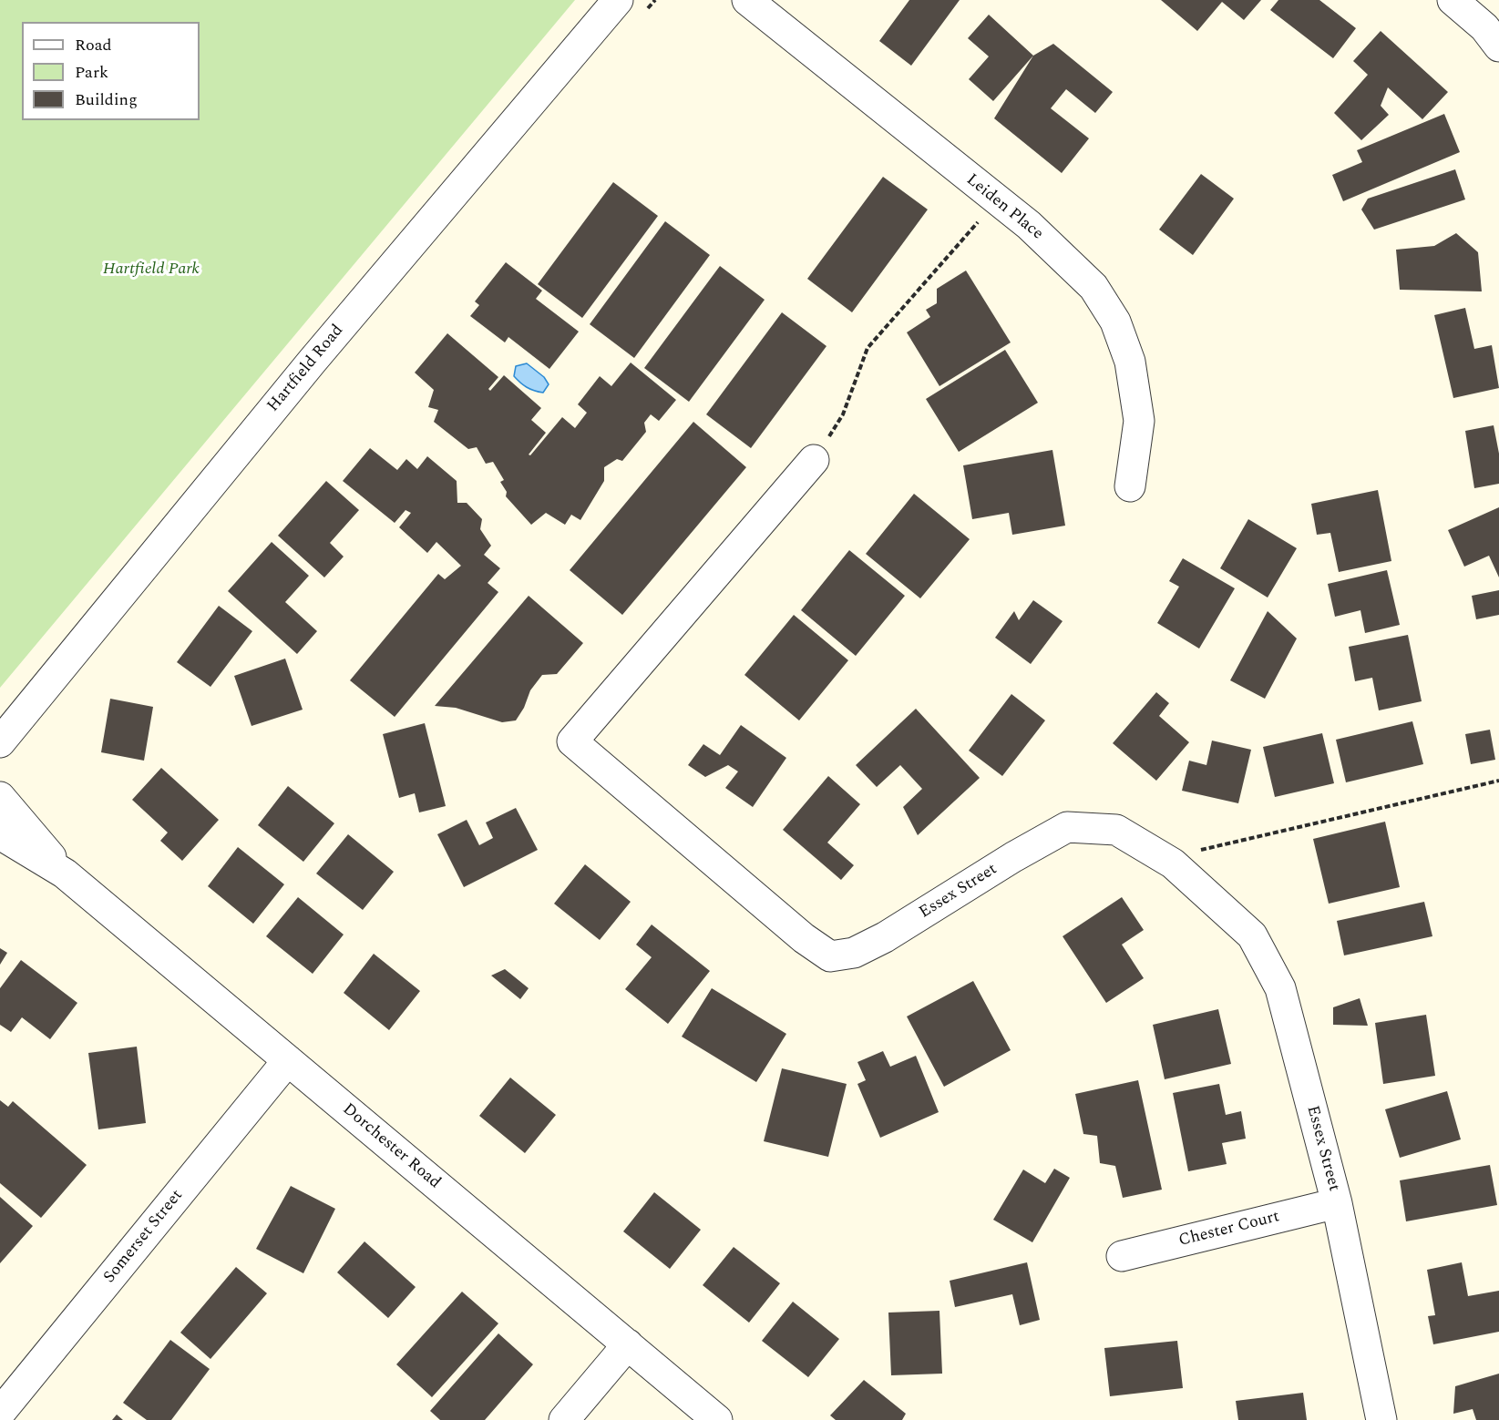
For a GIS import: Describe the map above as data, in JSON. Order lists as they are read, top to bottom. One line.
{"streets":{"street":["Leiden Place","Hartfield Road","Essex Street","Dorchester Road","Chester Court","Somerset Street"]},"crossings":[["Essex Street","Chester Court"],["Dorchester Road","Somerset Street"]],"parks":["Hartfield Park"],"legend":["Road","Park","Building"]}
